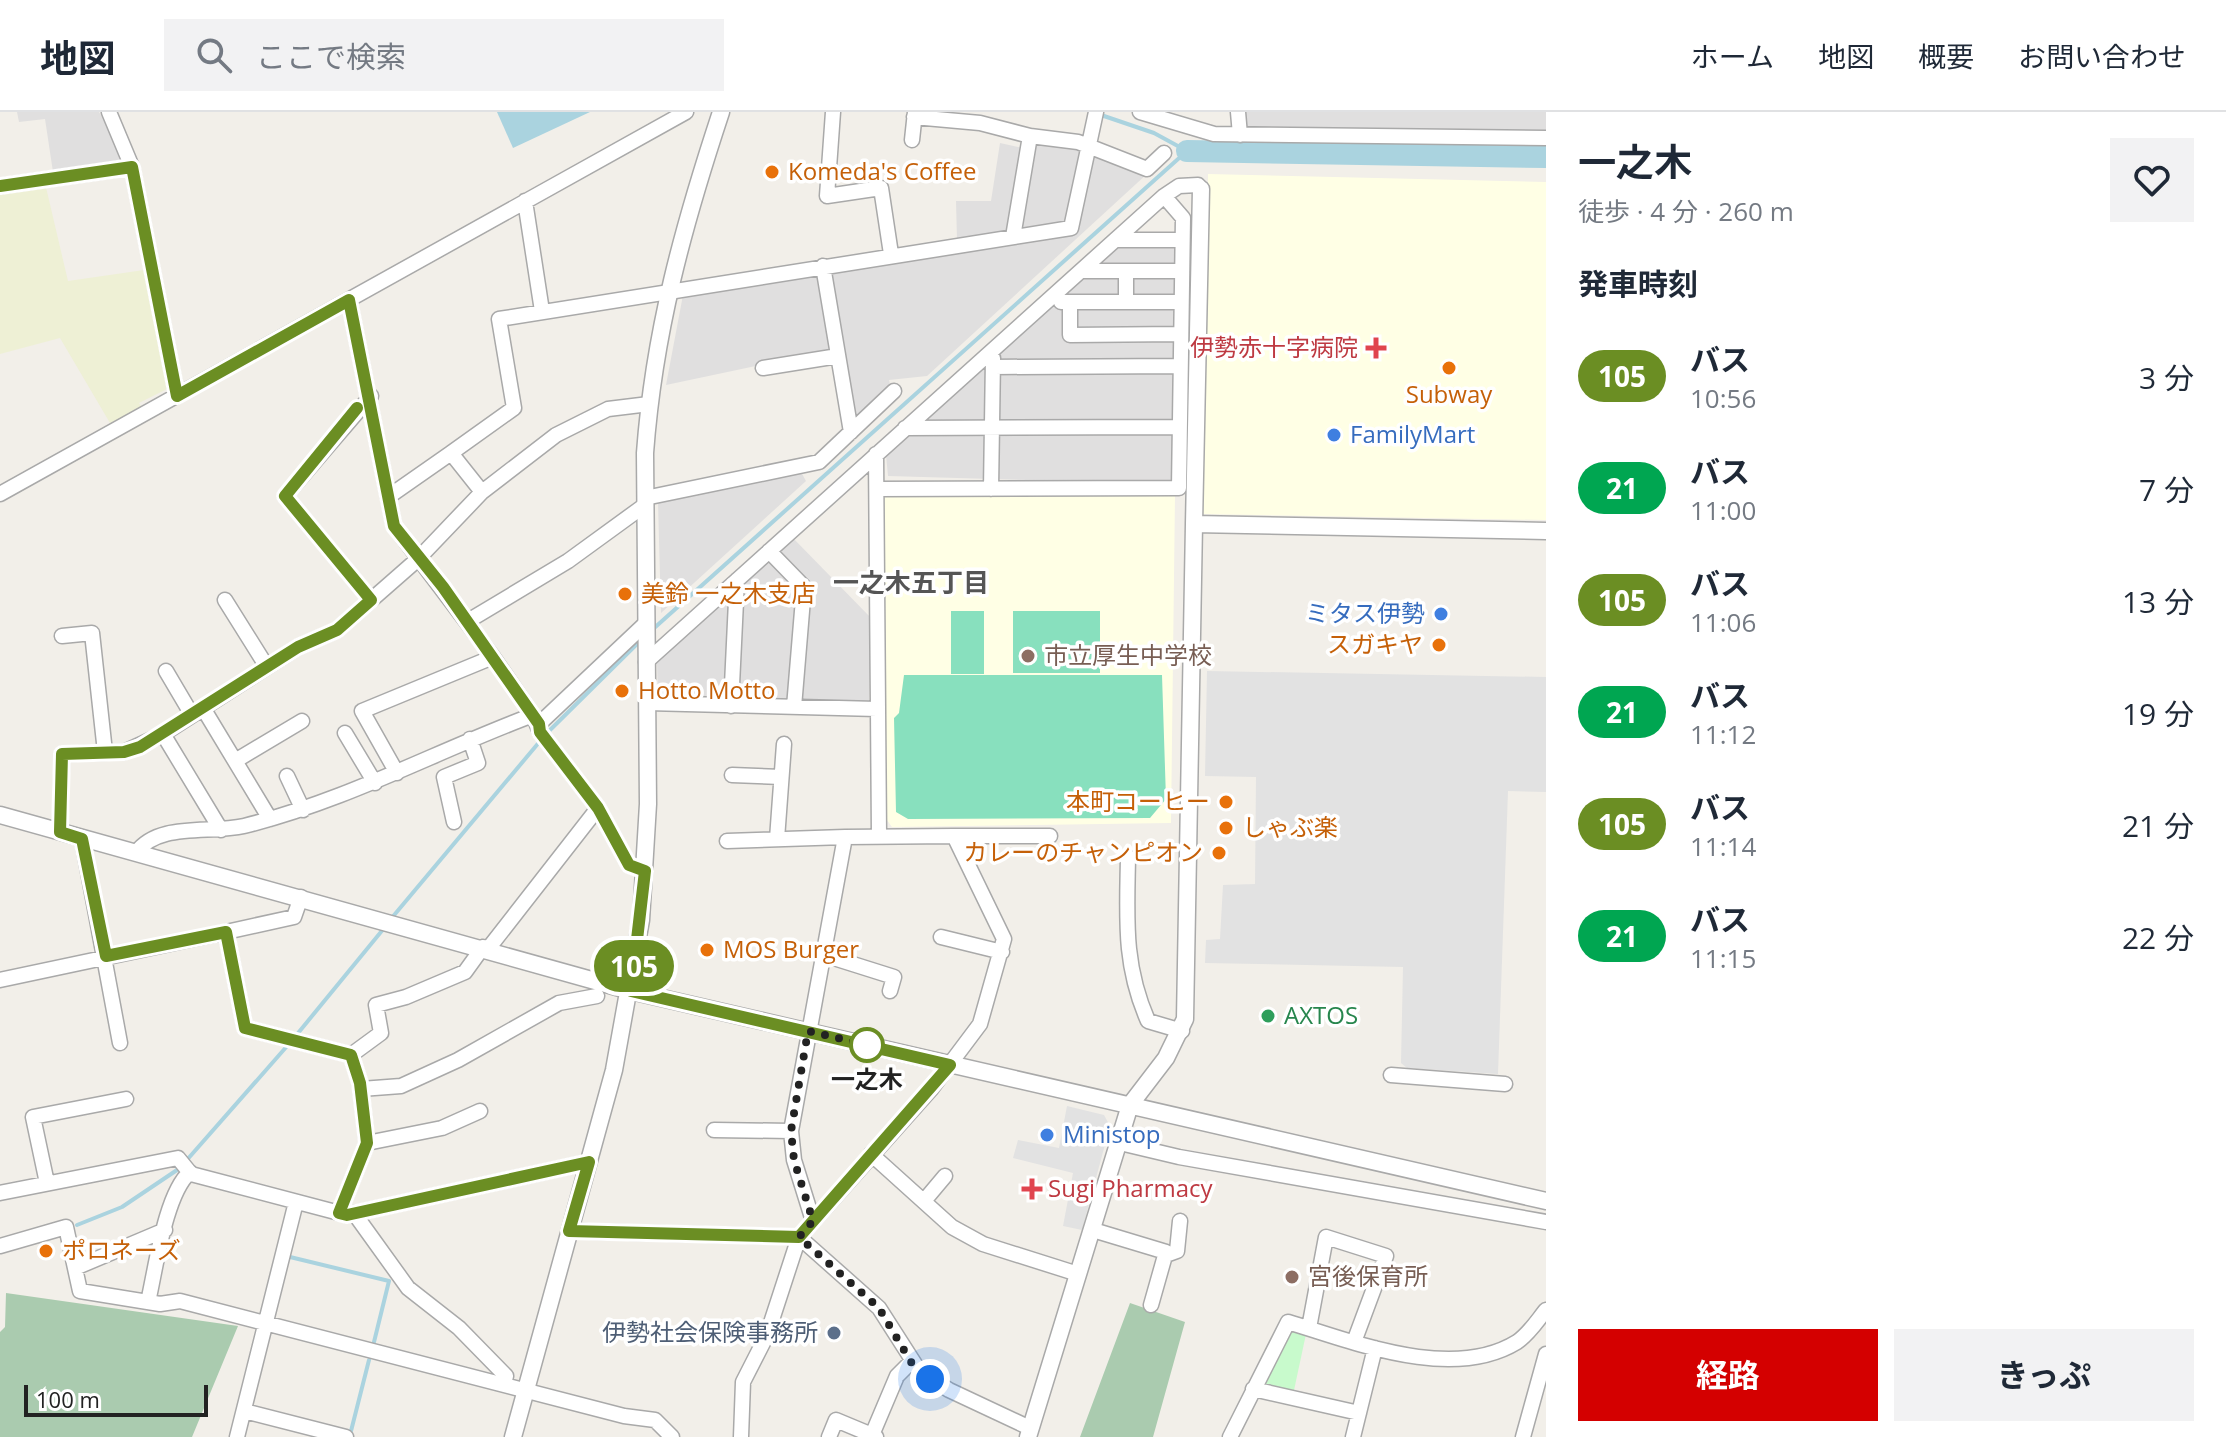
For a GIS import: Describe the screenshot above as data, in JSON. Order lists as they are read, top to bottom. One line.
{"districts":["一之木五丁目"],"places":{"other":["Komeda's Coffee","Subway","FamilyMart","美鈴 一之木支店","ミタス伊勢","スガキヤ","市立厚生中学校","Hotto Motto","本町コーヒー","しゃぶ楽","カレーのチャンピオン","MOS Burger","AXTOS","一之木","Ministop","ポロネーズ","宮後保育所","伊勢社会保険事務所"],"health":["伊勢赤十字病院","Sugi Pharmacy"]},"lines":["bus line 105"],"scale_bar":"100 m","page":{"header":"地図","search":"ここで検索","nav":["ホーム","地図","概要","お問い合わせ"],"on_map":"105","heading":[["一之木","徒歩 · 4 分 · 260 m"],"発車時刻"],"list":[{"mark":"105","name":"バス","note":"10:56","value":"3 分"},{"mark":"21","name":"バス","note":"11:00","value":"7 分"},{"mark":"105","name":"バス","note":"11:06","value":"13 分"},{"mark":"21","name":"バス","note":"11:12","value":"19 分"},{"mark":"105","name":"バス","note":"11:14","value":"21 分"},{"mark":"21","name":"バス","note":"11:15","value":"22 分"}],"buttons":["経路","きっぷ"],"scale":"100 m"}}
